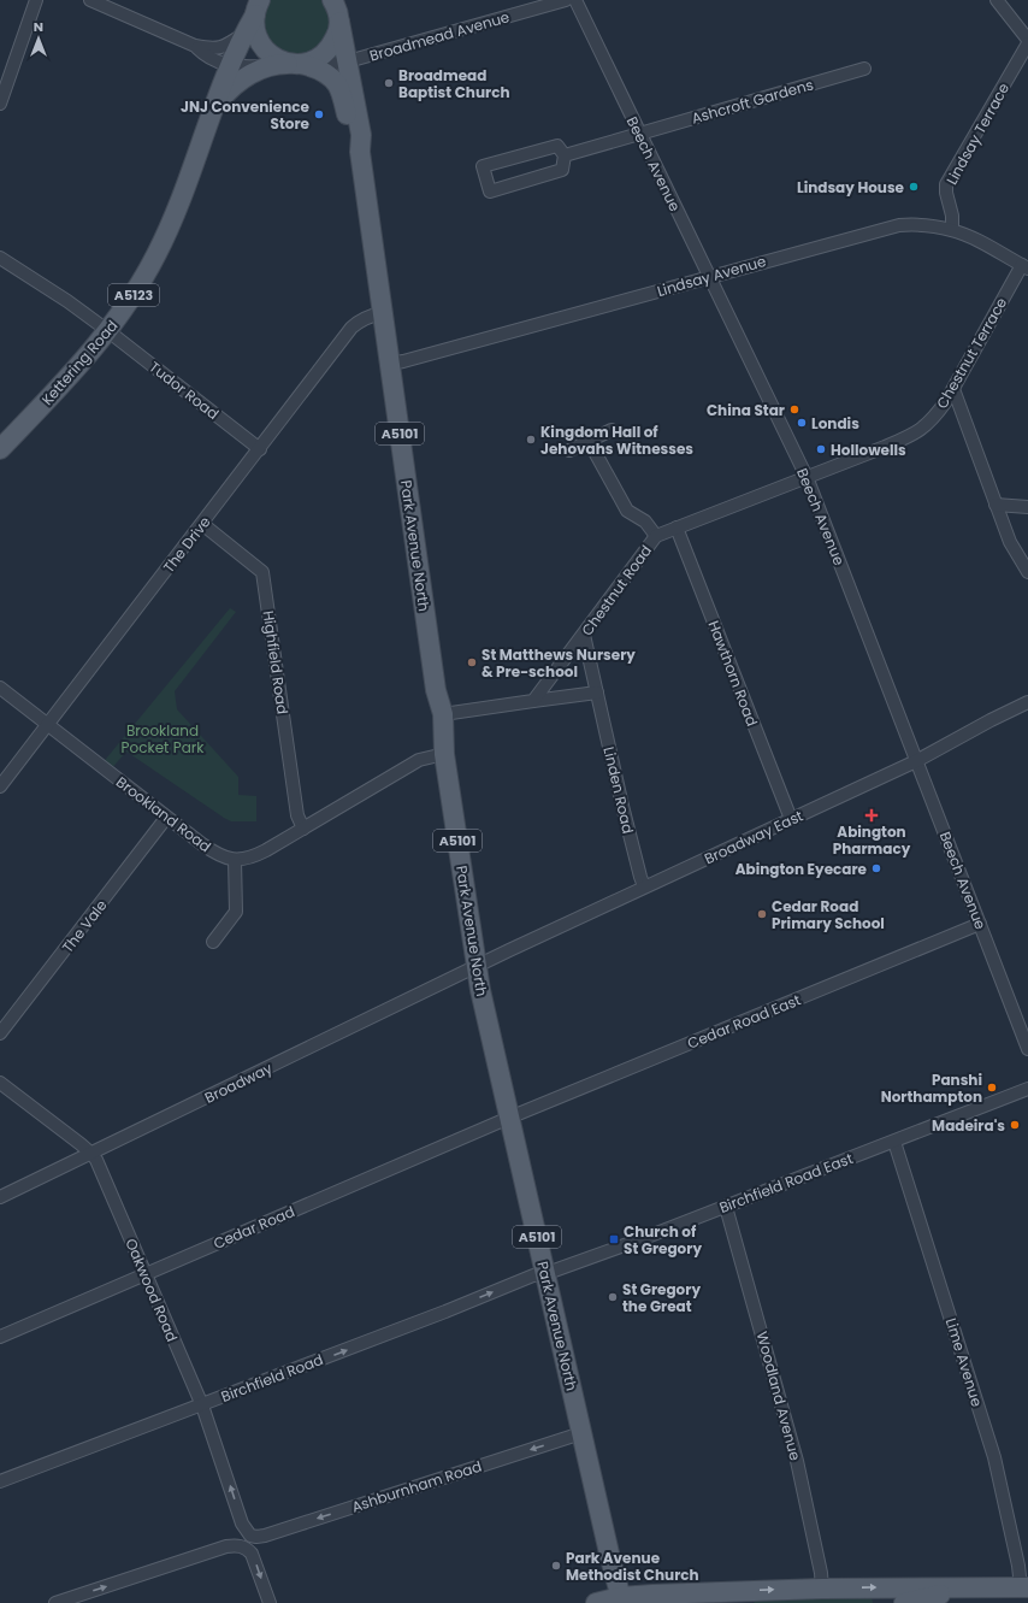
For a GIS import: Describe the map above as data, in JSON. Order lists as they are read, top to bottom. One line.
{"streets":{"main road":["A5123","Kettering Road","A5101","Park Avenue North"],"street":["Broadmead Avenue","Ashcroft Gardens","Lindsay Terrace","Beech Avenue","Lindsay Avenue","Chestnut Terrace","Tudor Road","The Drive","Chestnut Road","Highfield Road","Hawthorn Road","Linden Road","Brookland Road","Broadway East","The Vale","Cedar Road East","Broadway","Birchfield Road East","Cedar Road","Oakwood Road","Lime Avenue","Birchfield Road","Woodland Avenue","Ashburnham Road"]},"crossings":[["Broadmead Avenue","Kettering Road"],["Broadmead Avenue","Park Avenue North"],["Ashcroft Gardens","Beech Avenue"],["Lindsay Terrace","Lindsay Avenue"],["Beech Avenue","Lindsay Avenue"],["Beech Avenue","Chestnut Terrace"],["Beech Avenue","Chestnut Road"],["Beech Avenue","Broadway East"],["Beech Avenue","Cedar Road East"],["Lindsay Avenue","Chestnut Terrace"],["Lindsay Avenue","Park Avenue North"],["Chestnut Terrace","Chestnut Road"],["Kettering Road","Tudor Road"],["Kettering Road","Park Avenue North"],["Tudor Road","The Drive"],["A5101","Park Avenue North"],["The Drive","Park Avenue North"],["The Drive","Highfield Road"],["The Drive","Brookland Road"],["Park Avenue North","Broadway East"],["Park Avenue North","Cedar Road East"],["Park Avenue North","Broadway"],["Park Avenue North","Birchfield Road East"],["Park Avenue North","Cedar Road"],["Park Avenue North","Birchfield Road"],["Park Avenue North","Ashburnham Road"],["Chestnut Road","Hawthorn Road"],["Chestnut Road","Linden Road"],["Hawthorn Road","Broadway East"],["Linden Road","Broadway East"],["Brookland Road","The Vale"],["Broadway East","Broadway"],["Cedar Road East","Cedar Road"],["Broadway","Oakwood Road"],["Birchfield Road East","Lime Avenue"],["Birchfield Road East","Birchfield Road"],["Birchfield Road East","Woodland Avenue"],["Cedar Road","Oakwood Road"],["Oakwood Road","Birchfield Road"],["Oakwood Road","Ashburnham Road"]],"one_way":["Birchfield Road","Ashburnham Road"],"parks":["Brookland Pocket Park"],"places":{"other":["Broadmead Baptist Church","JNJ Convenience Store","Lindsay House","China Star","Londis","Kingdom Hall of Jehovahs Witnesses","Hollowells","St Matthews Nursery & Pre-school","Abington Eyecare","Cedar Road Primary School","Panshi Northampton","Madeira's","St Gregory the Great","Park Avenue Methodist Church"],"health":["Abington Pharmacy"],"transit":["Church of St Gregory"]},"north":"top"}
